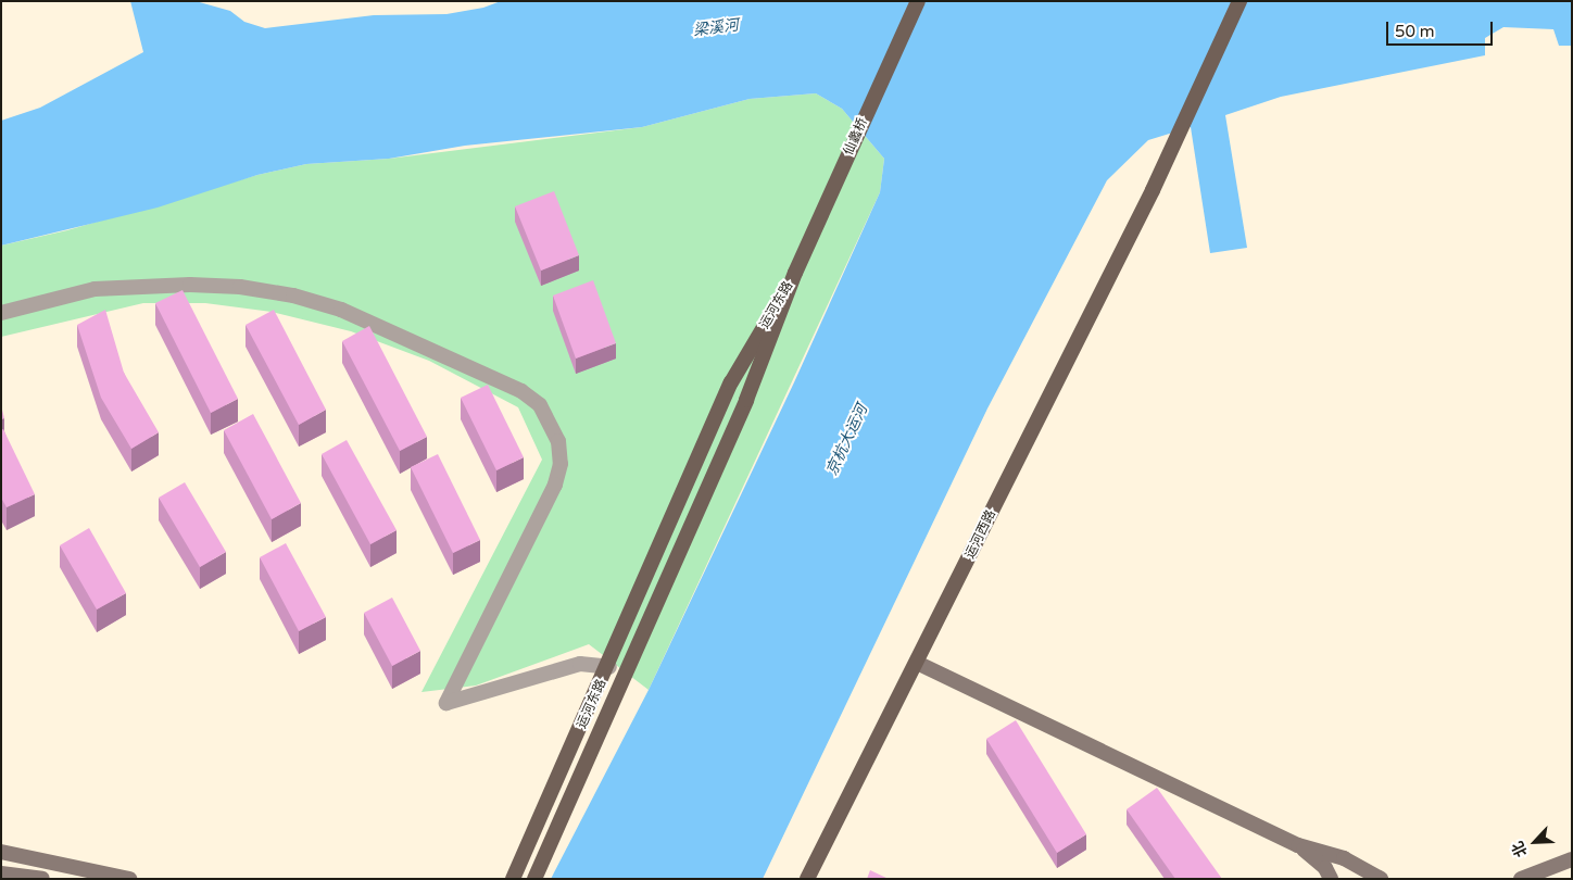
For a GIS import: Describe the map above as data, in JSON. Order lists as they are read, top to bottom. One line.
{"streets":{"main road":["仙蠡桥","运河东路","运河西路"]},"crossings":[["仙蠡桥","运河东路"]],"water":["梁溪河","京杭大运河"],"scale_bar":"50 m","north":"bottom left"}
